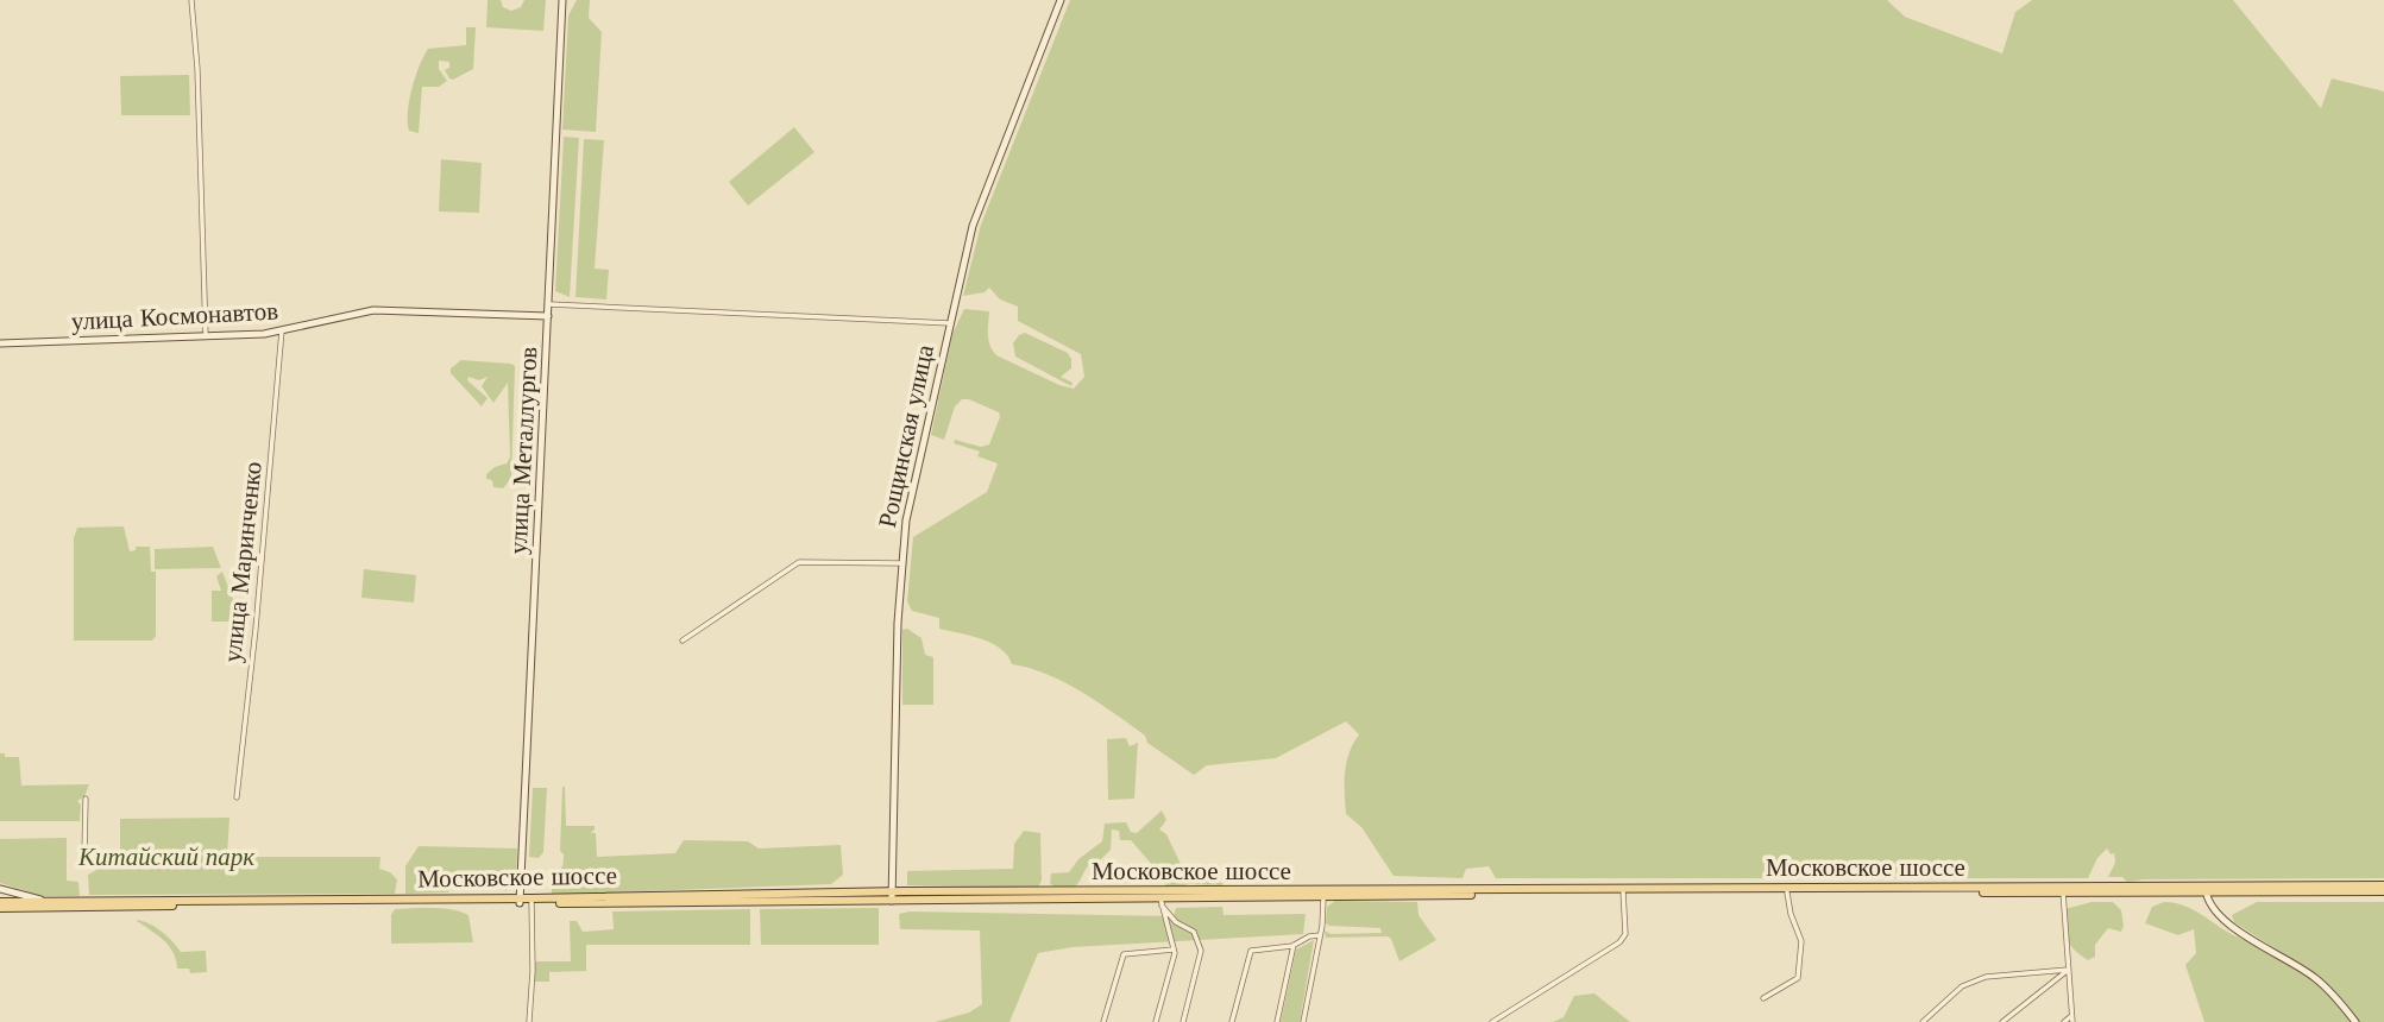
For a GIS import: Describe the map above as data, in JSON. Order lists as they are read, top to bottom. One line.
{"streets":{"main road":["улица Космонавтов","Рощинская улица","улица Металлургов","Московское шоссе"],"street":["улица Маринченко"]},"crossings":[["улица Космонавтов","улица Металлургов"],["улица Космонавтов","улица Маринченко"],["Рощинская улица","Московское шоссе"],["улица Металлургов","Московское шоссе"]],"parks":["Китайский парк"]}
